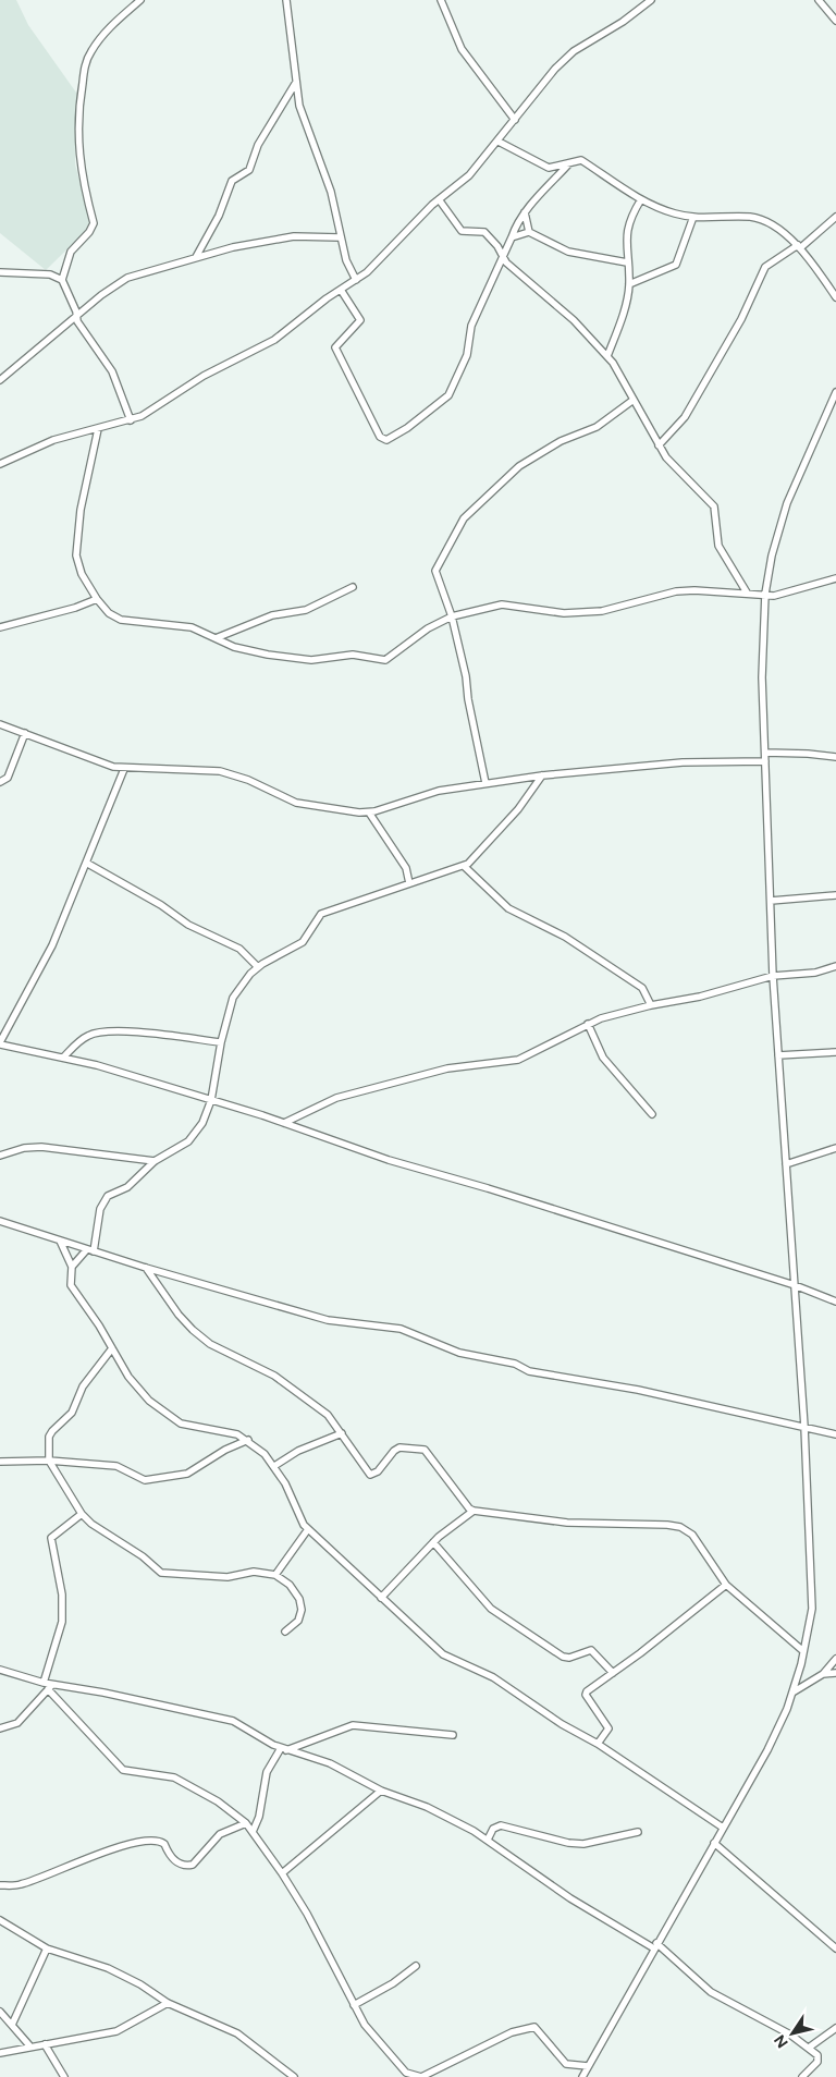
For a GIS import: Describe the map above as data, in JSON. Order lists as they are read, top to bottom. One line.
{"north":"bottom left"}
